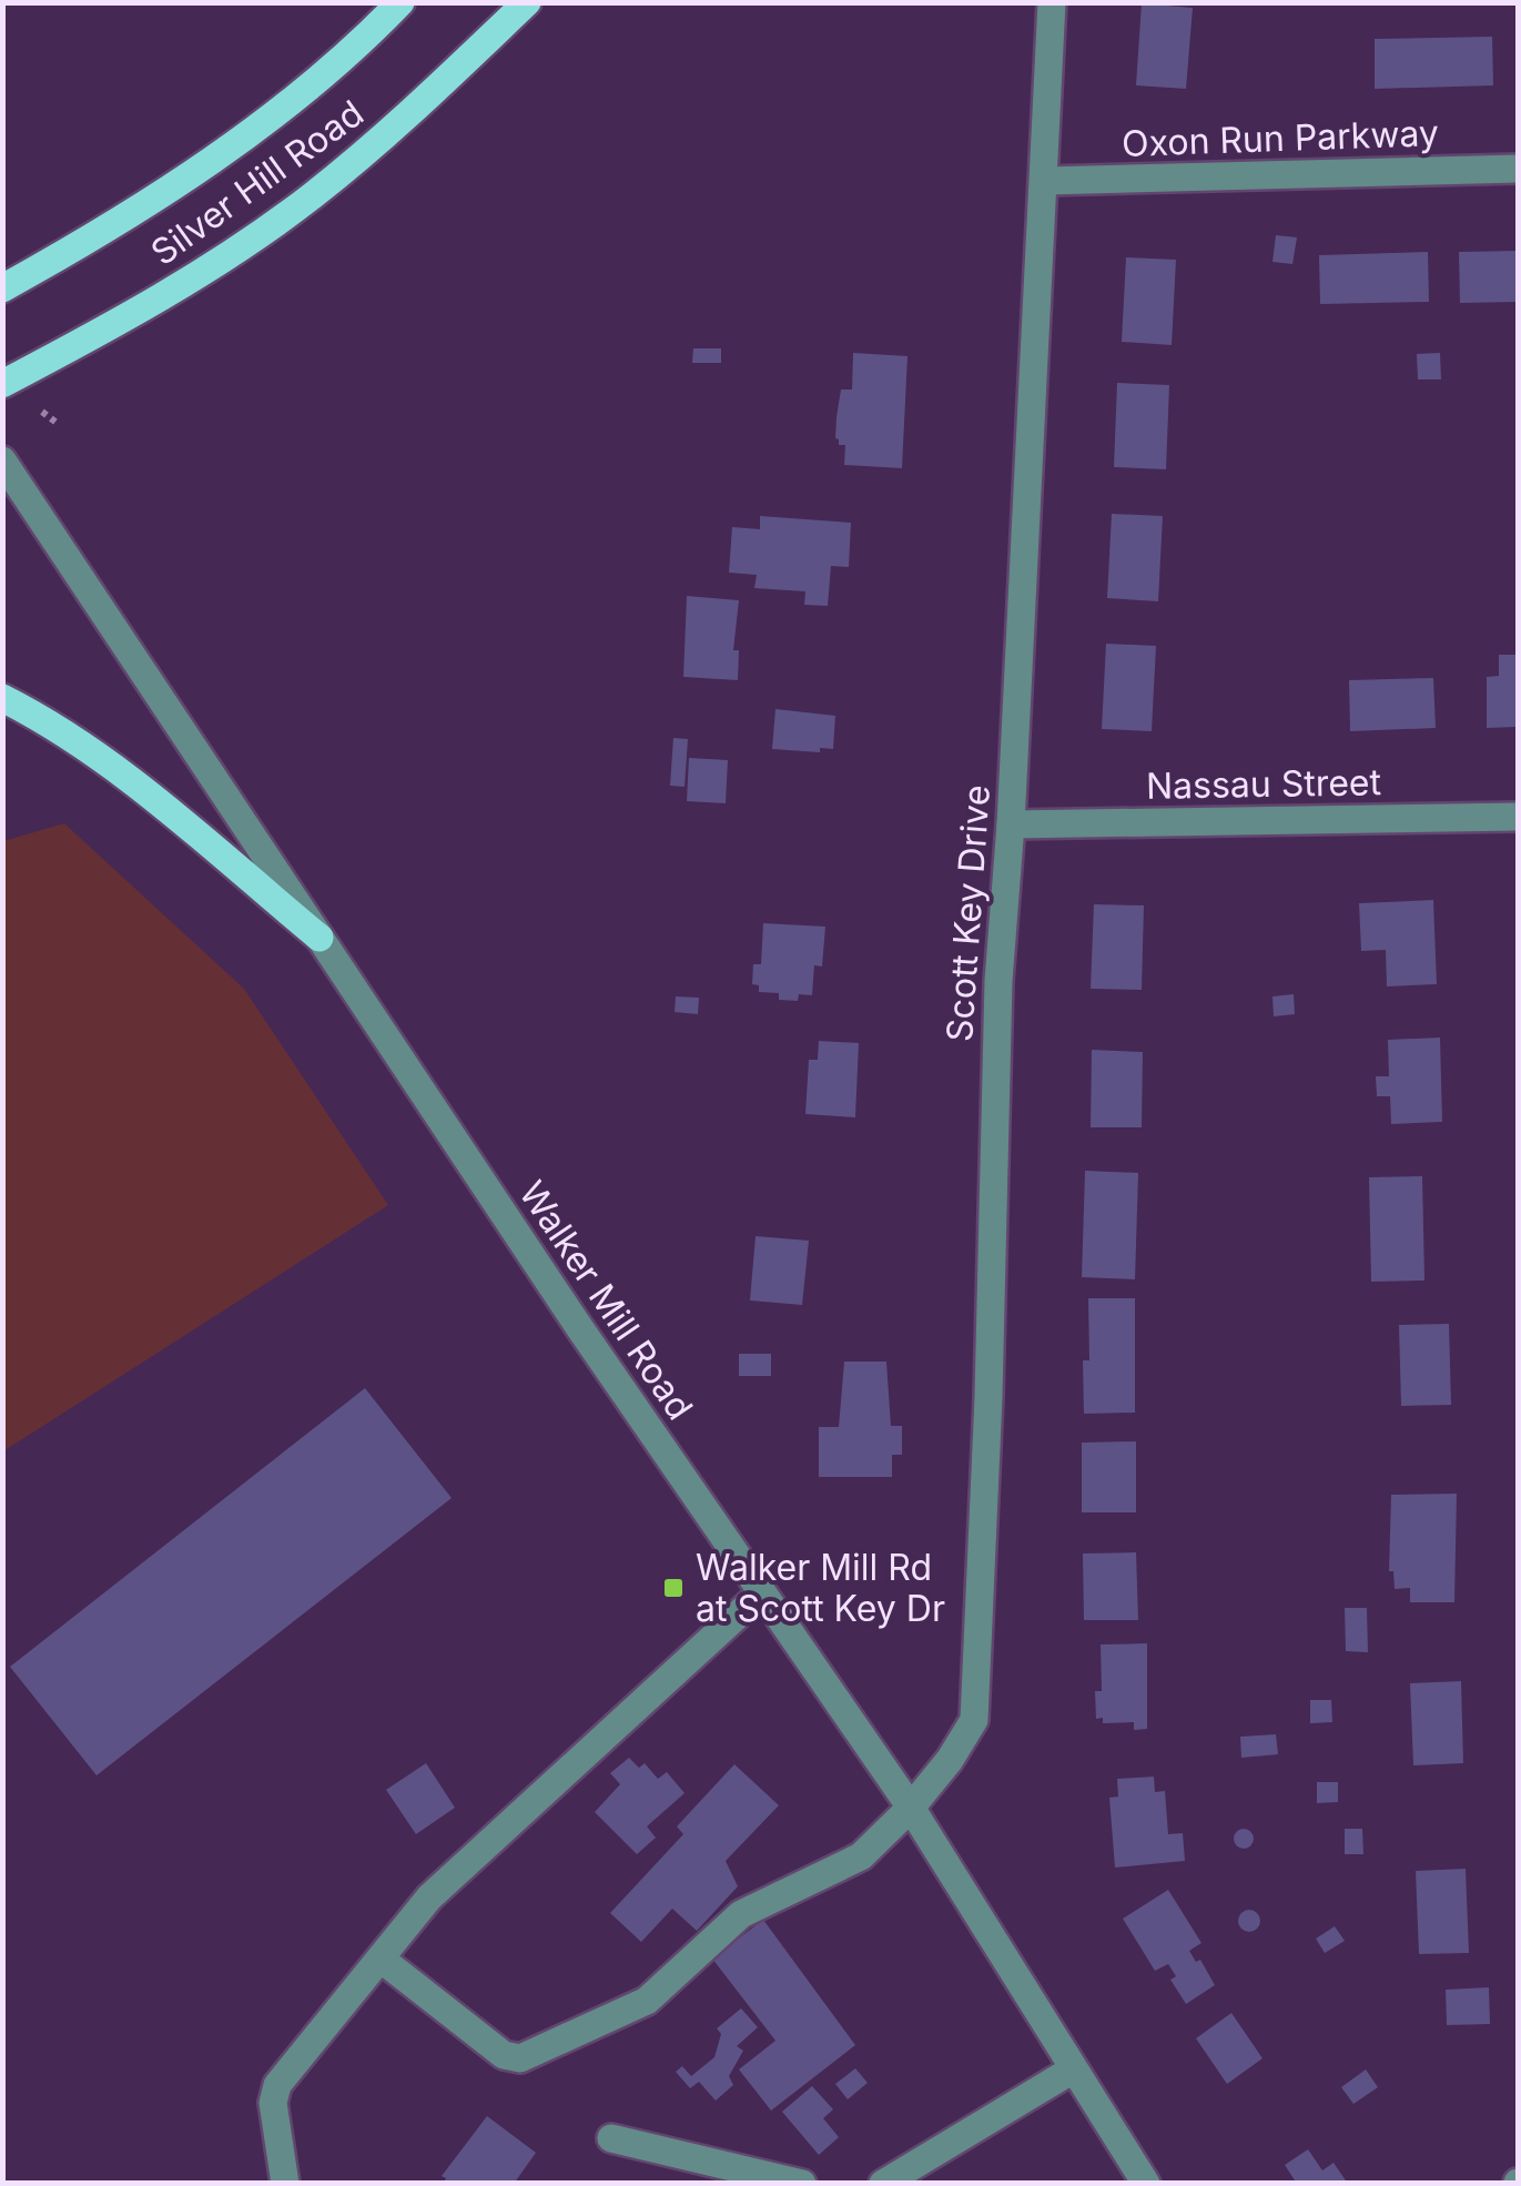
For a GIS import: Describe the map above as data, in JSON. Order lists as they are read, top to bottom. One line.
{"streets":{"main road":["Silver Hill Road"],"street":["Oxon Run Parkway","Nassau Street","Scott Key Drive","Walker Mill Road"]},"crossings":[["Oxon Run Parkway","Scott Key Drive"],["Nassau Street","Scott Key Drive"],["Scott Key Drive","Walker Mill Road"]],"places":{"transit":["Walker Mill Rd at Scott Key Dr"]}}
